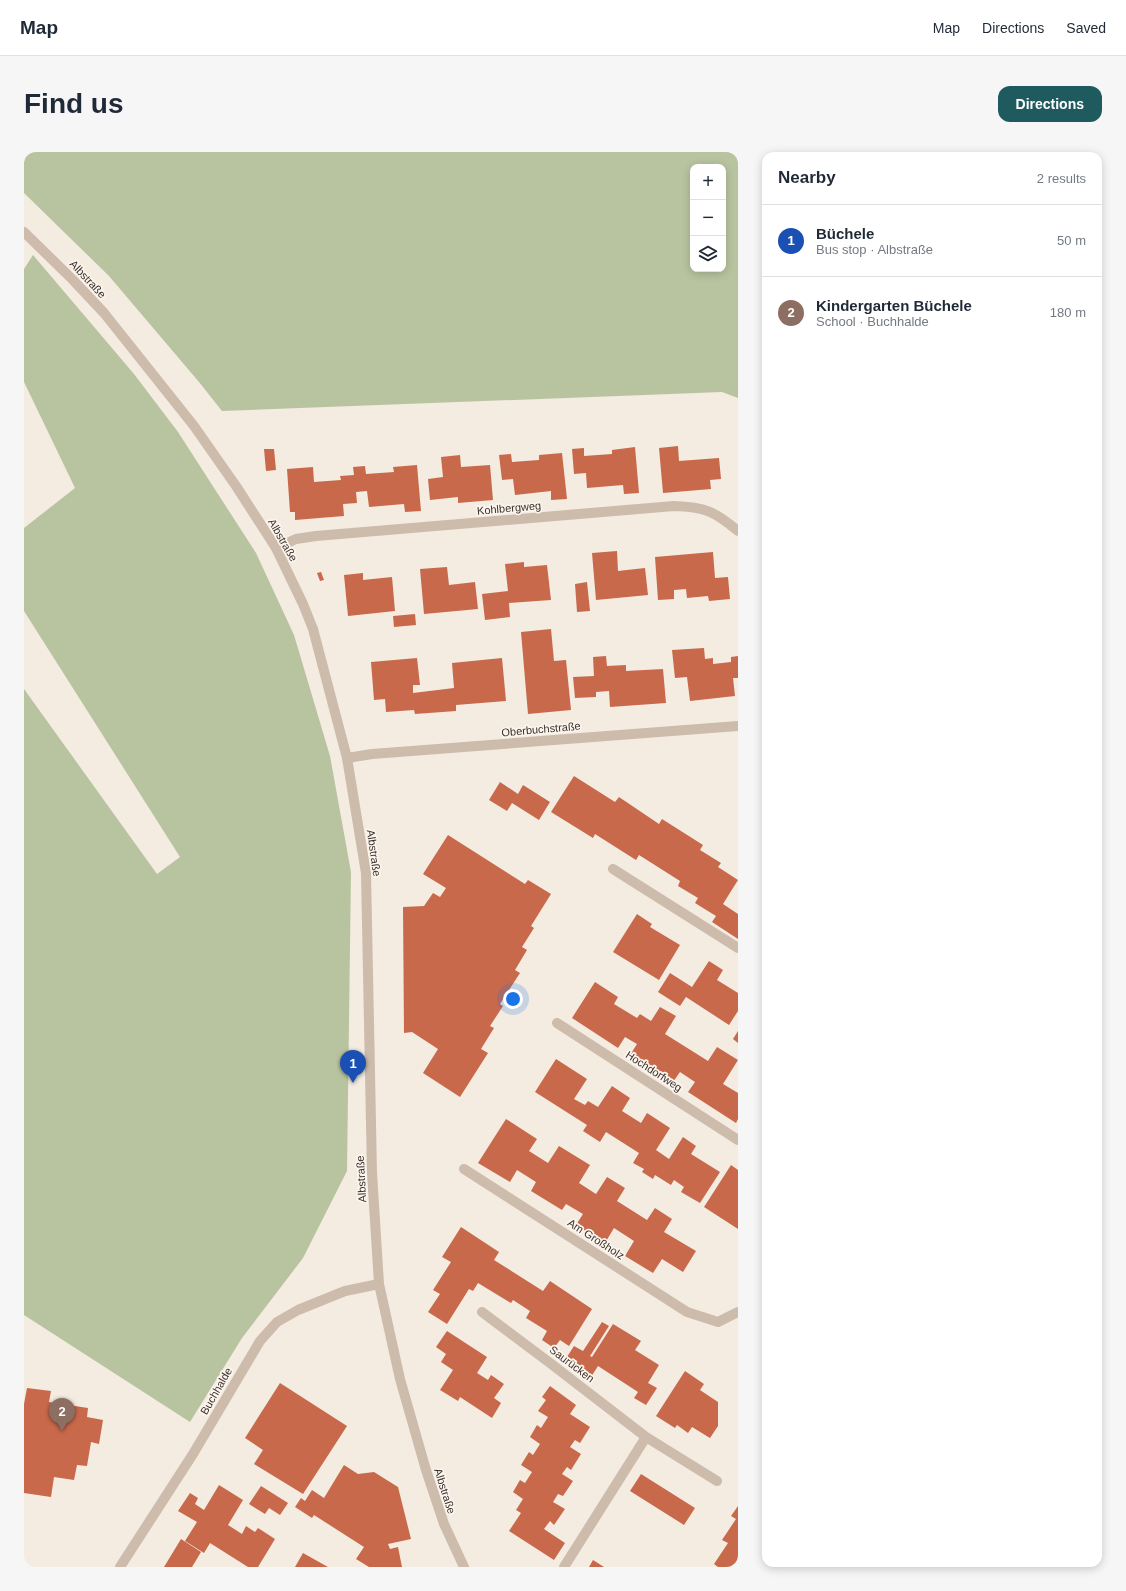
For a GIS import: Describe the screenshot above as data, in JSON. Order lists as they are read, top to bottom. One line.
{"streets":{"street":["Albstraße","Kohlbergweg","Oberbuchstraße","Hochdorfweg","Am Großholz","Saurücken","Buchhalde"]},"crossings":[["Albstraße","Kohlbergweg"],["Albstraße","Oberbuchstraße"],["Albstraße","Buchhalde"]],"page":{"header":"Map","nav":["Map","Directions","Saved"],"buttons":"Directions","title":"Find us","heading":["Nearby","2 results"],"map_buttons":["+","−"],"list":[{"mark":"1","name":"Büchele","note":"Bus stop · Albstraße","value":"50 m"},{"mark":"2","name":"Kindergarten Büchele","note":"School · Buchhalde","value":"180 m"}],"pins":["1","2"]}}
